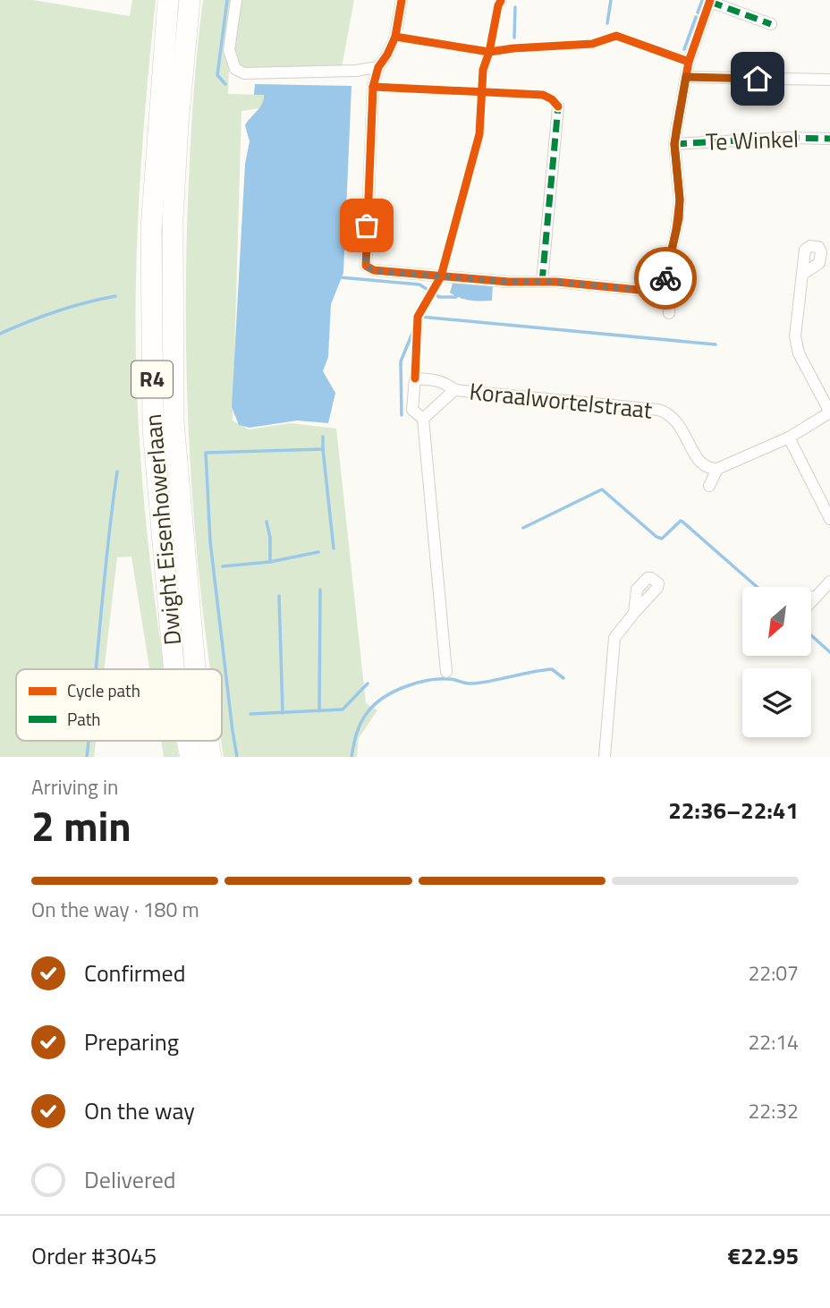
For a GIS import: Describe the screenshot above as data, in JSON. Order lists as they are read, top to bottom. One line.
{"streets":{"highway":["R4","Dwight Eisenhowerlaan"],"street":["Te Winkel","Koraalwortelstraat"]},"legend":["Cycle path","Path"],"north":"bottom left","page":{"heading":["2 min","Arriving in","22:36–22:41"],"panel":["Order #3045","€22.95"],"bar":"On the way · 180 m","list":[["Confirmed","22:07"],["Preparing","22:14"],["On the way","22:32"],"Delivered"]}}
